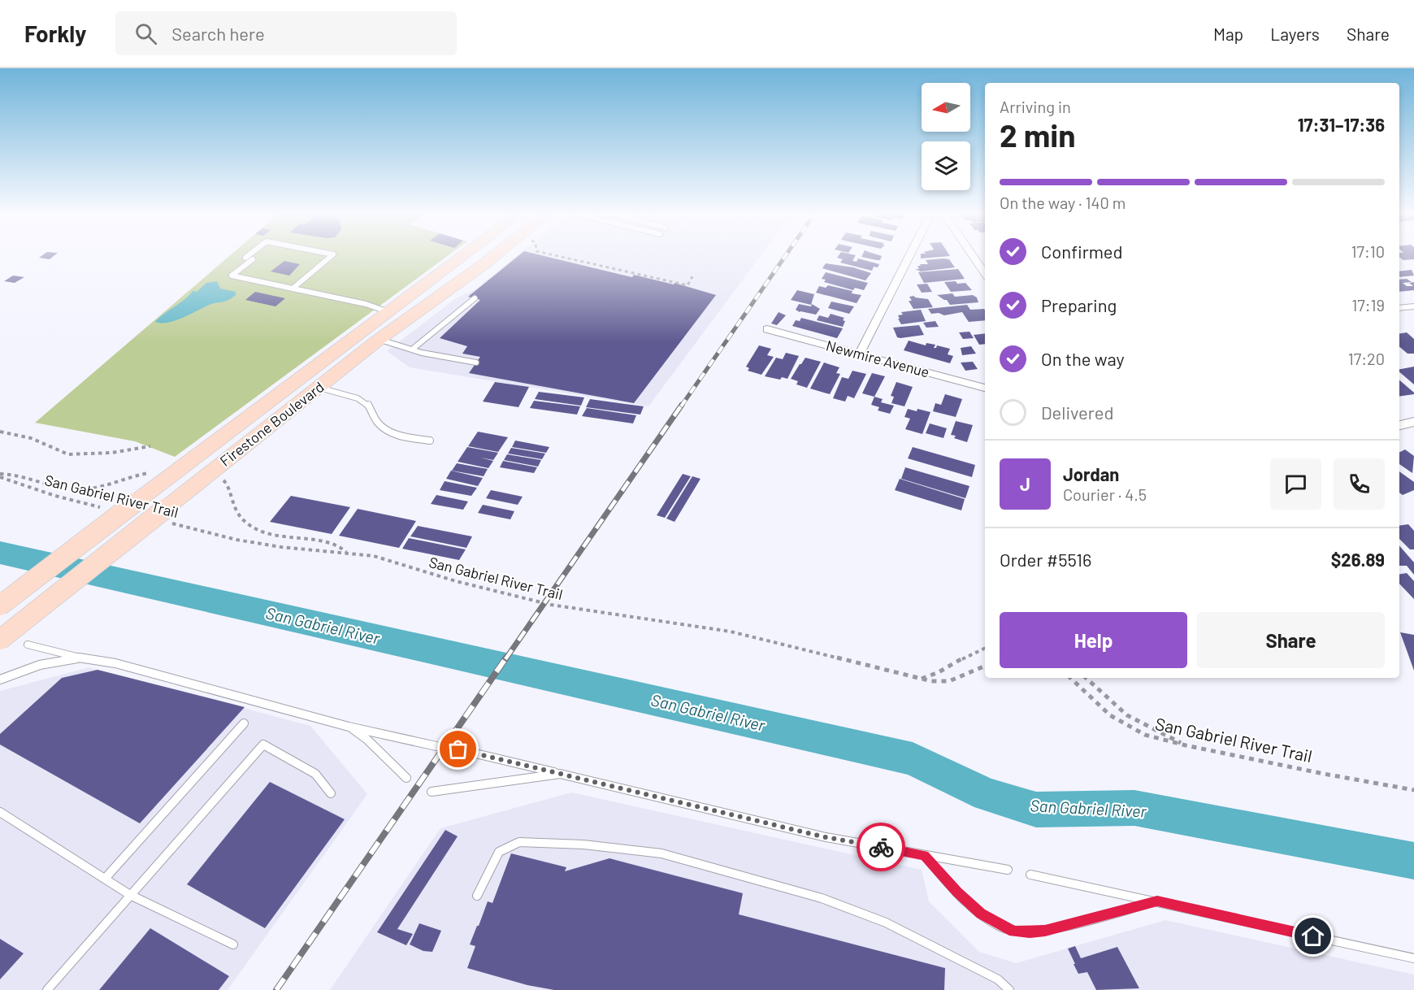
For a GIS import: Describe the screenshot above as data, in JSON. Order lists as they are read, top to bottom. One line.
{"streets":{"main road":["Firestone Boulevard"],"street":["Newmire Avenue"],"path":["San Gabriel River Trail"]},"crossings":[["Firestone Boulevard","San Gabriel River Trail"]],"water":["San Gabriel River"],"north":"left","page":{"header":"Forkly","search":"Search here","nav":["Map","Layers","Share"],"heading":["2 min","Arriving in","17:31–17:36"],"panel":["Jordan","Courier · 4.5","Order #5516","$26.89"],"bar":"On the way · 140 m","list":[["Confirmed","17:10"],["Preparing","17:19"],["On the way","17:20"],"Delivered"],"round":"J","buttons":["Help","Share"]}}
